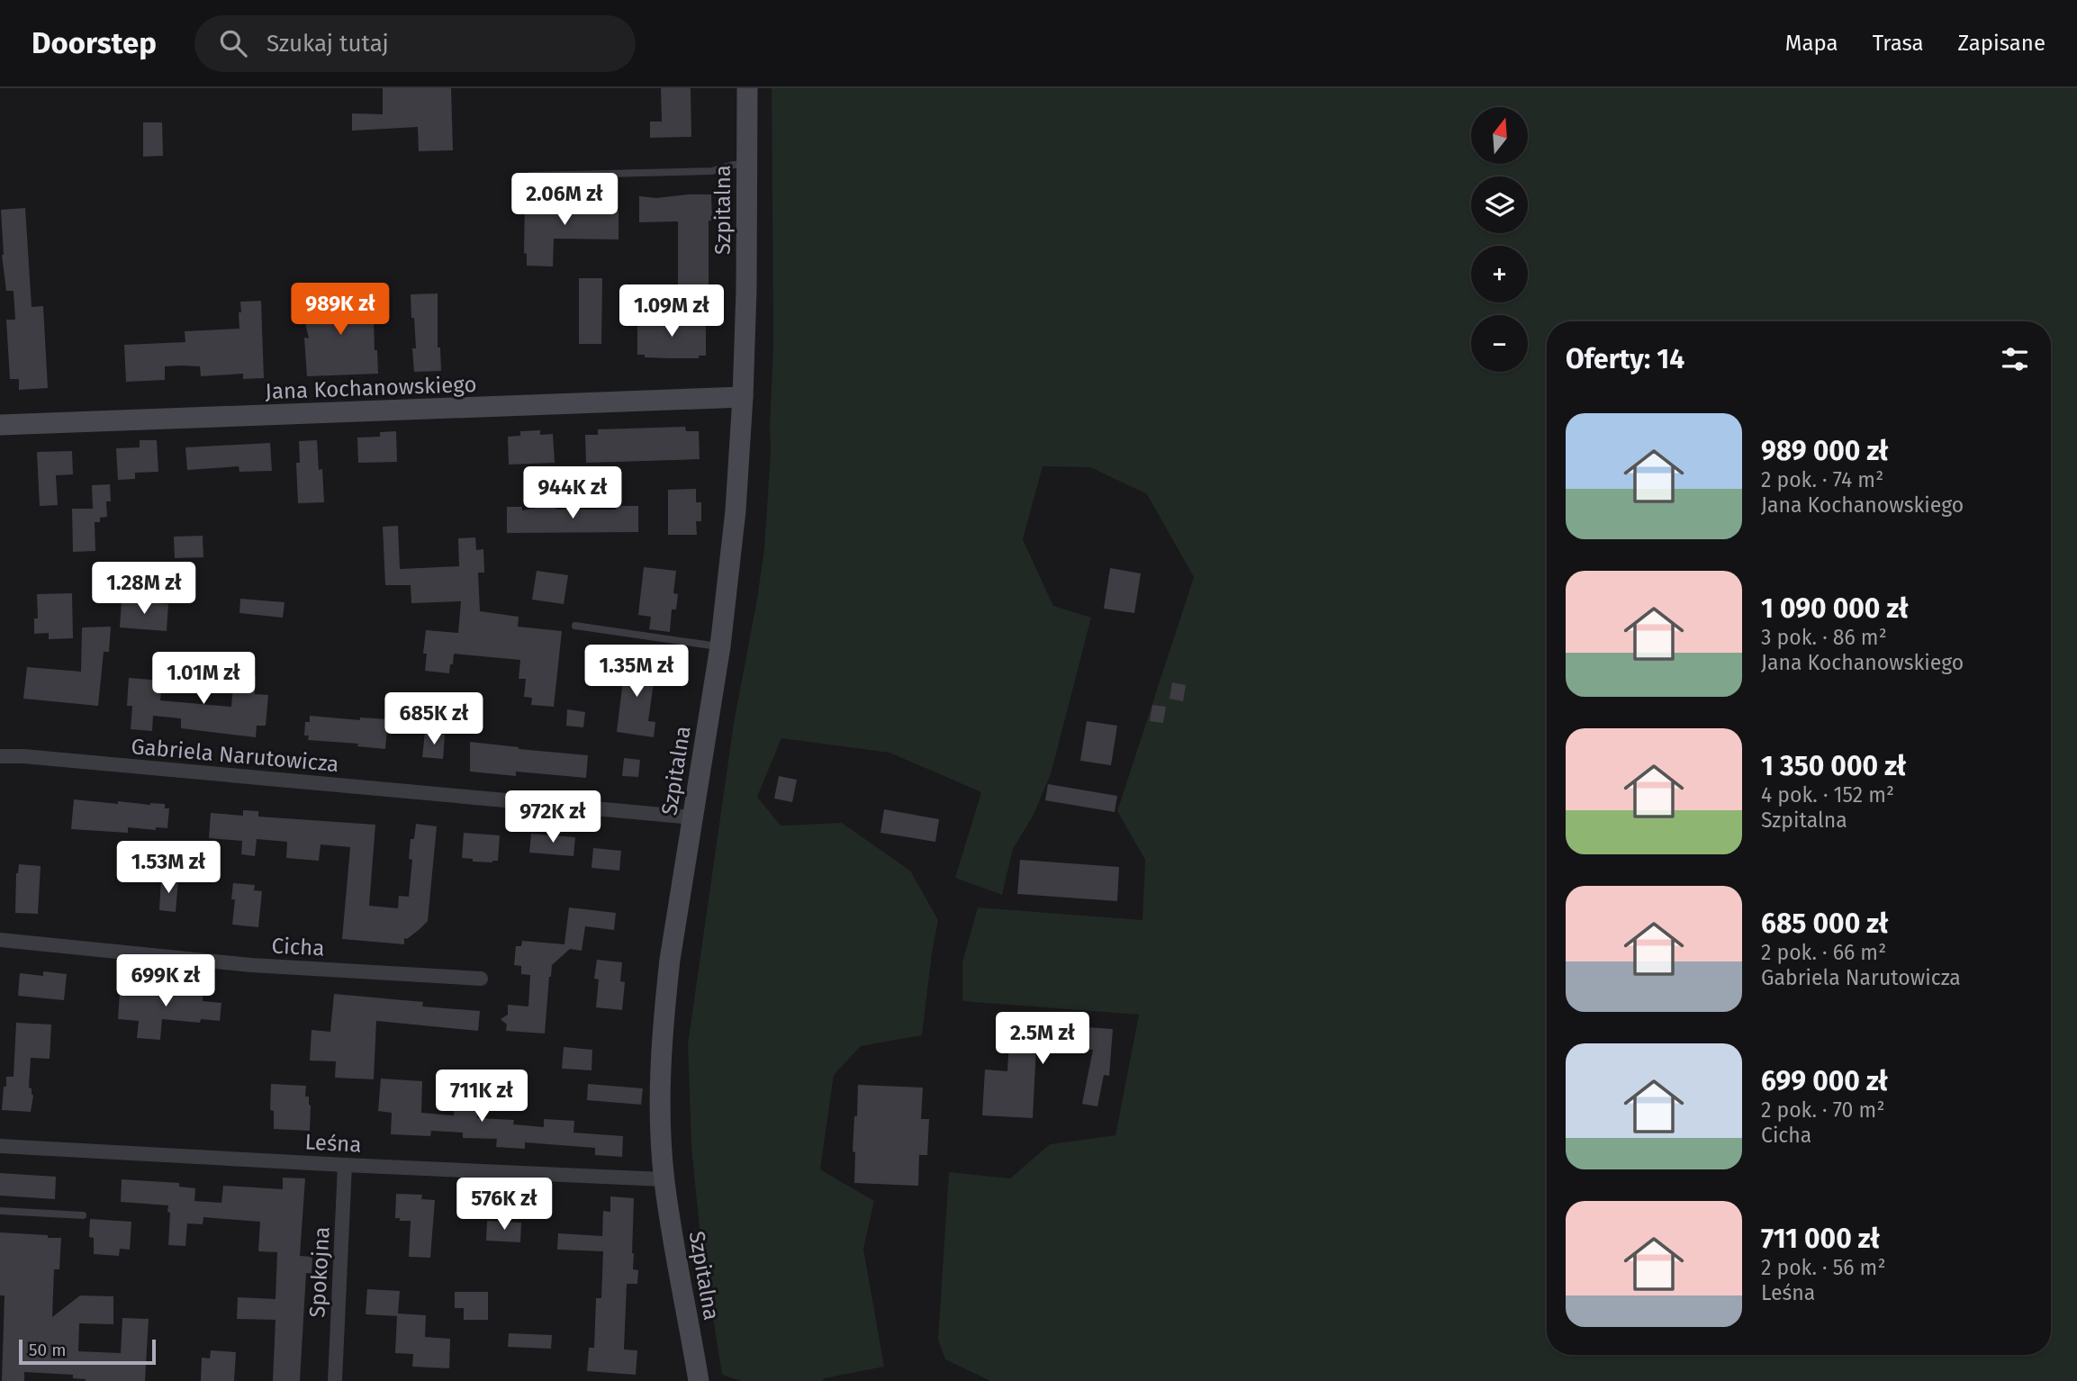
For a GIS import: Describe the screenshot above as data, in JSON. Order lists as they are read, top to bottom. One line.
{"streets":{"street":["Szpitalna","Jana Kochanowskiego","Gabriela Narutowicza","Cicha","Leśna","Spokojna"]},"crossings":[["Szpitalna","Jana Kochanowskiego"],["Szpitalna","Gabriela Narutowicza"],["Szpitalna","Leśna"],["Leśna","Spokojna"]],"scale_bar":"50 m","north":"top","page":{"header":"Doorstep","search":"Szukaj tutaj","nav":["Mapa","Trasa","Zapisane"],"map_buttons":["+","−"],"price":["2.06M zł","989K zł","1.09M zł","944K zł","1.28M zł","1.35M zł","1.01M zł","685K zł","972K zł","1.53M zł","699K zł","2.5M zł","711K zł","576K zł"],"heading":"Oferty: 14","list":[{"name":"989 000 zł","note":"2 pok. · 74 m² · Jana Kochanowskiego"},{"name":"1 090 000 zł","note":"3 pok. · 86 m² · Jana Kochanowskiego"},{"name":"1 350 000 zł","note":"4 pok. · 152 m² · Szpitalna"},{"name":"685 000 zł","note":"2 pok. · 66 m² · Gabriela Narutowicza"},{"name":"699 000 zł","note":"2 pok. · 70 m² · Cicha"},{"name":"711 000 zł","note":"2 pok. · 56 m² · Leśna"}],"scale":"50 m"}}
